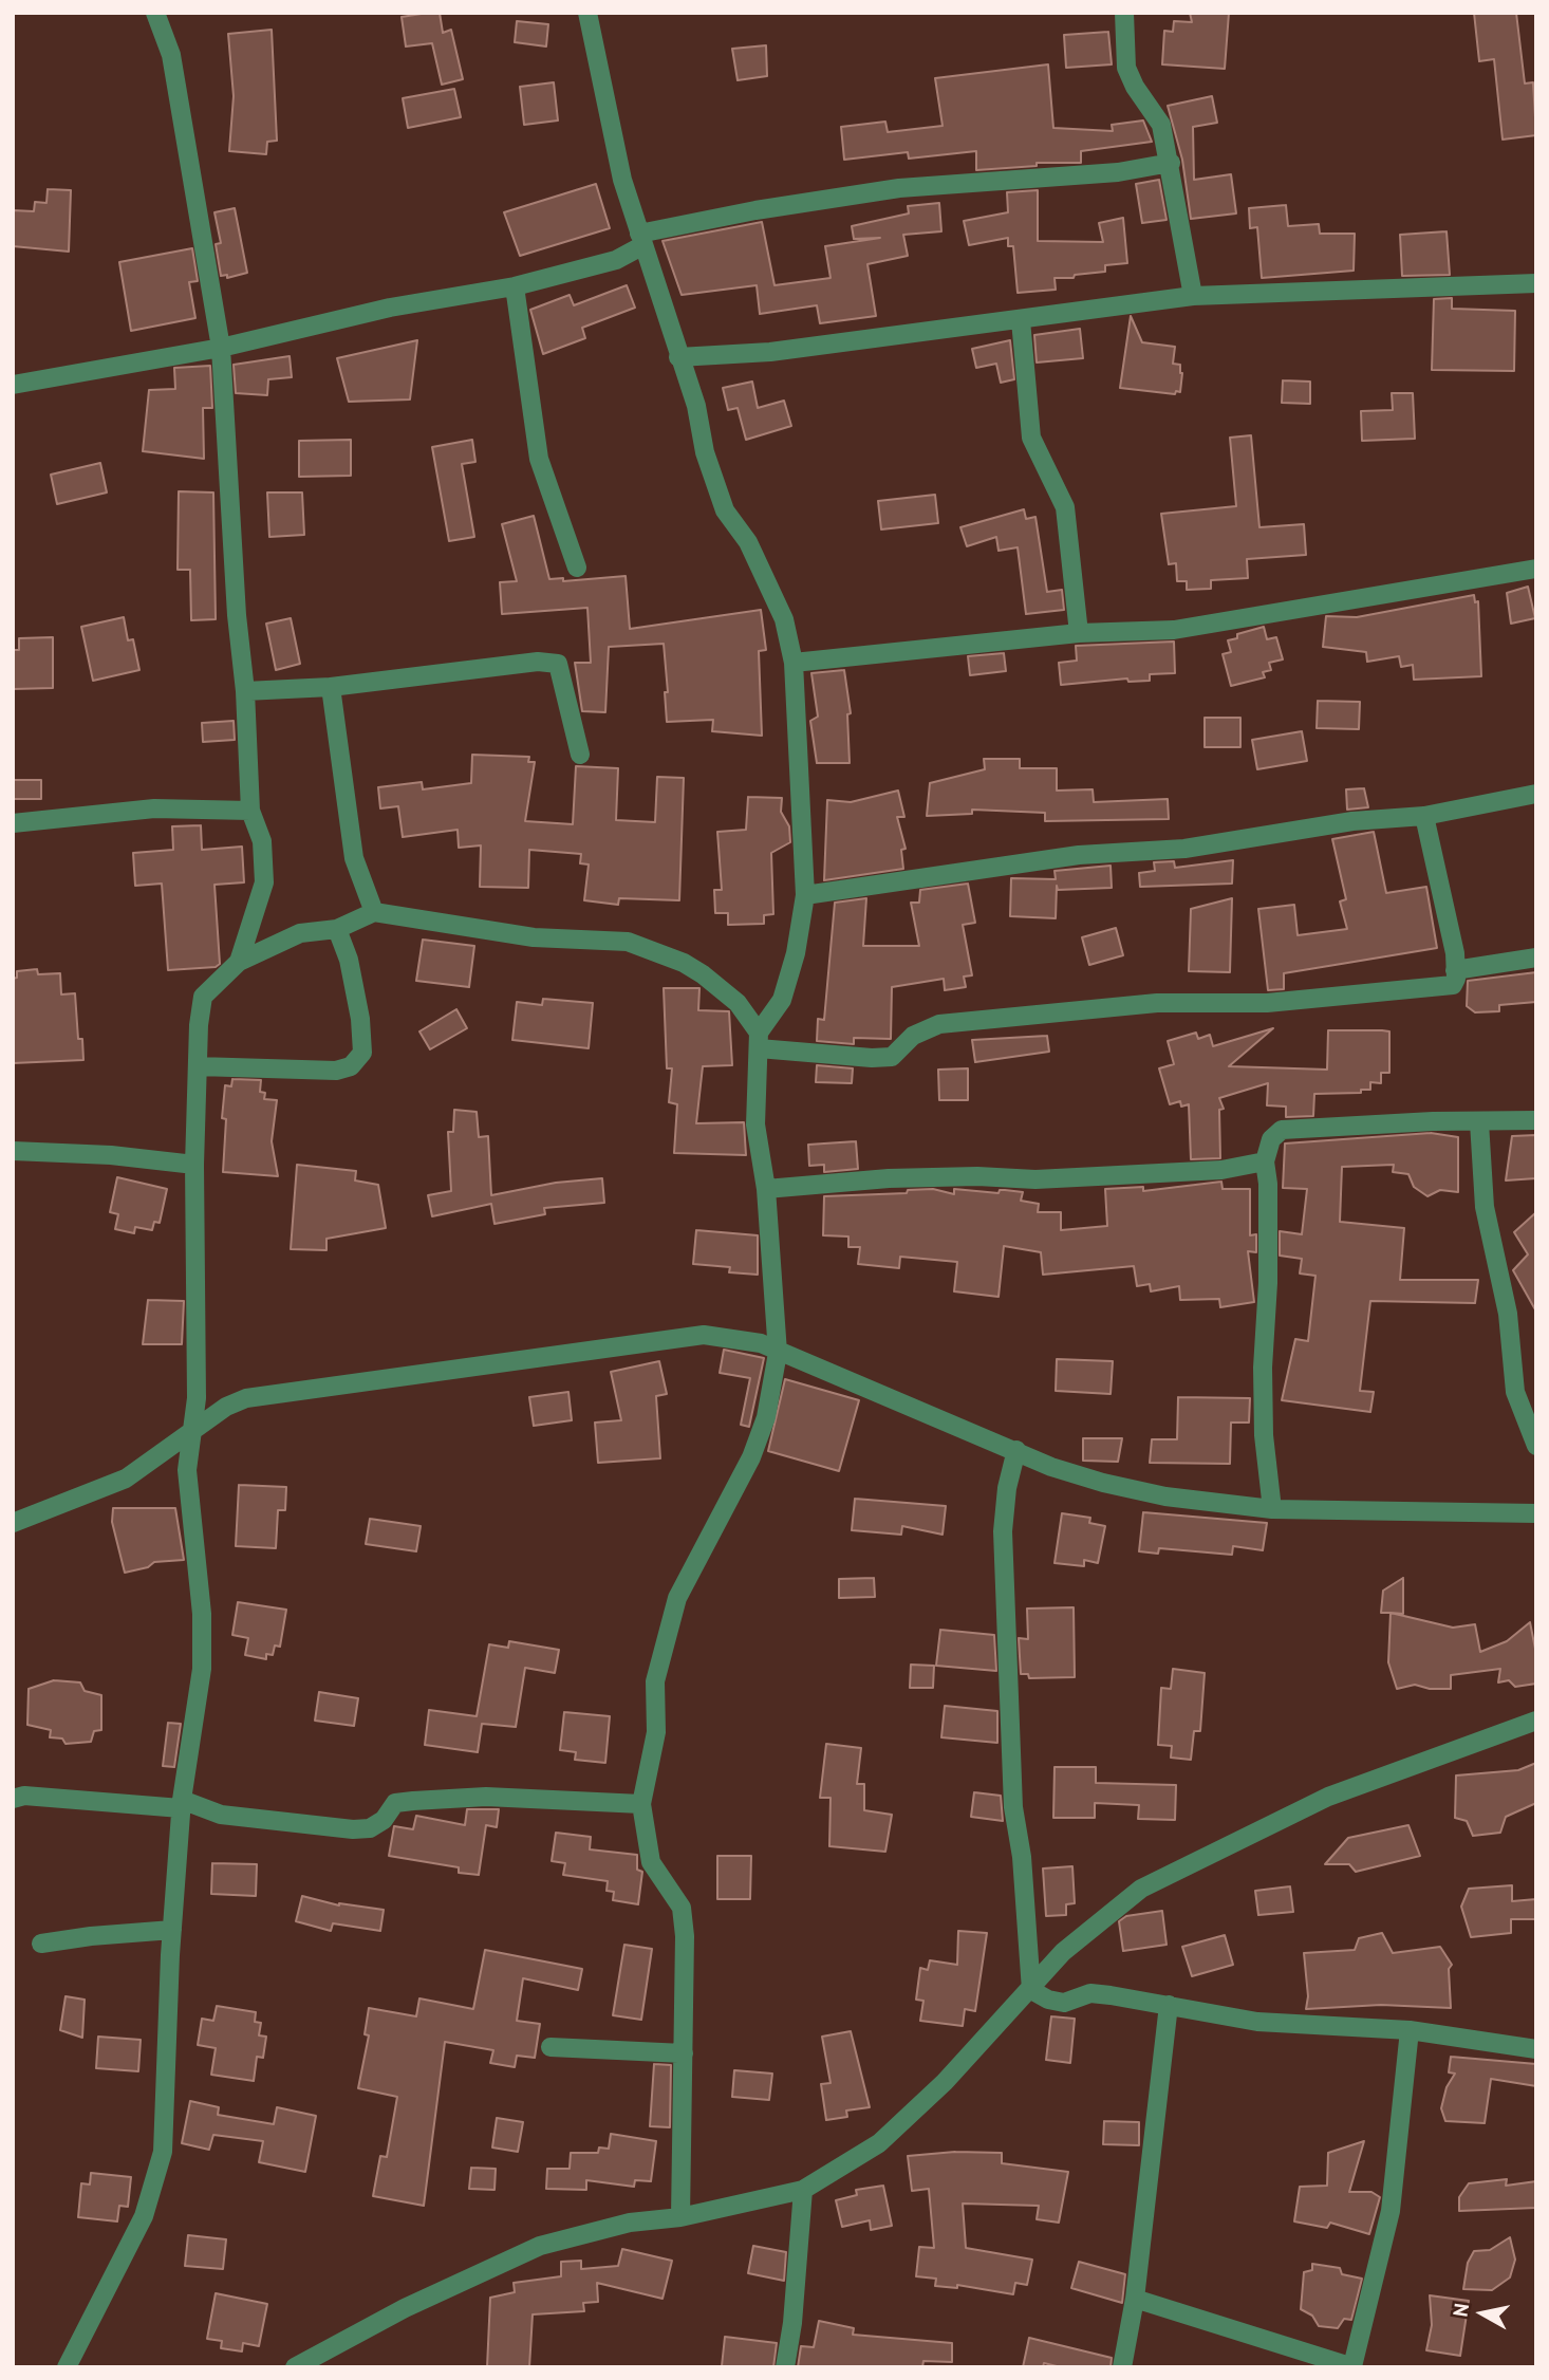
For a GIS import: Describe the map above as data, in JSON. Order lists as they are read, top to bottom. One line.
{"north":"left"}
